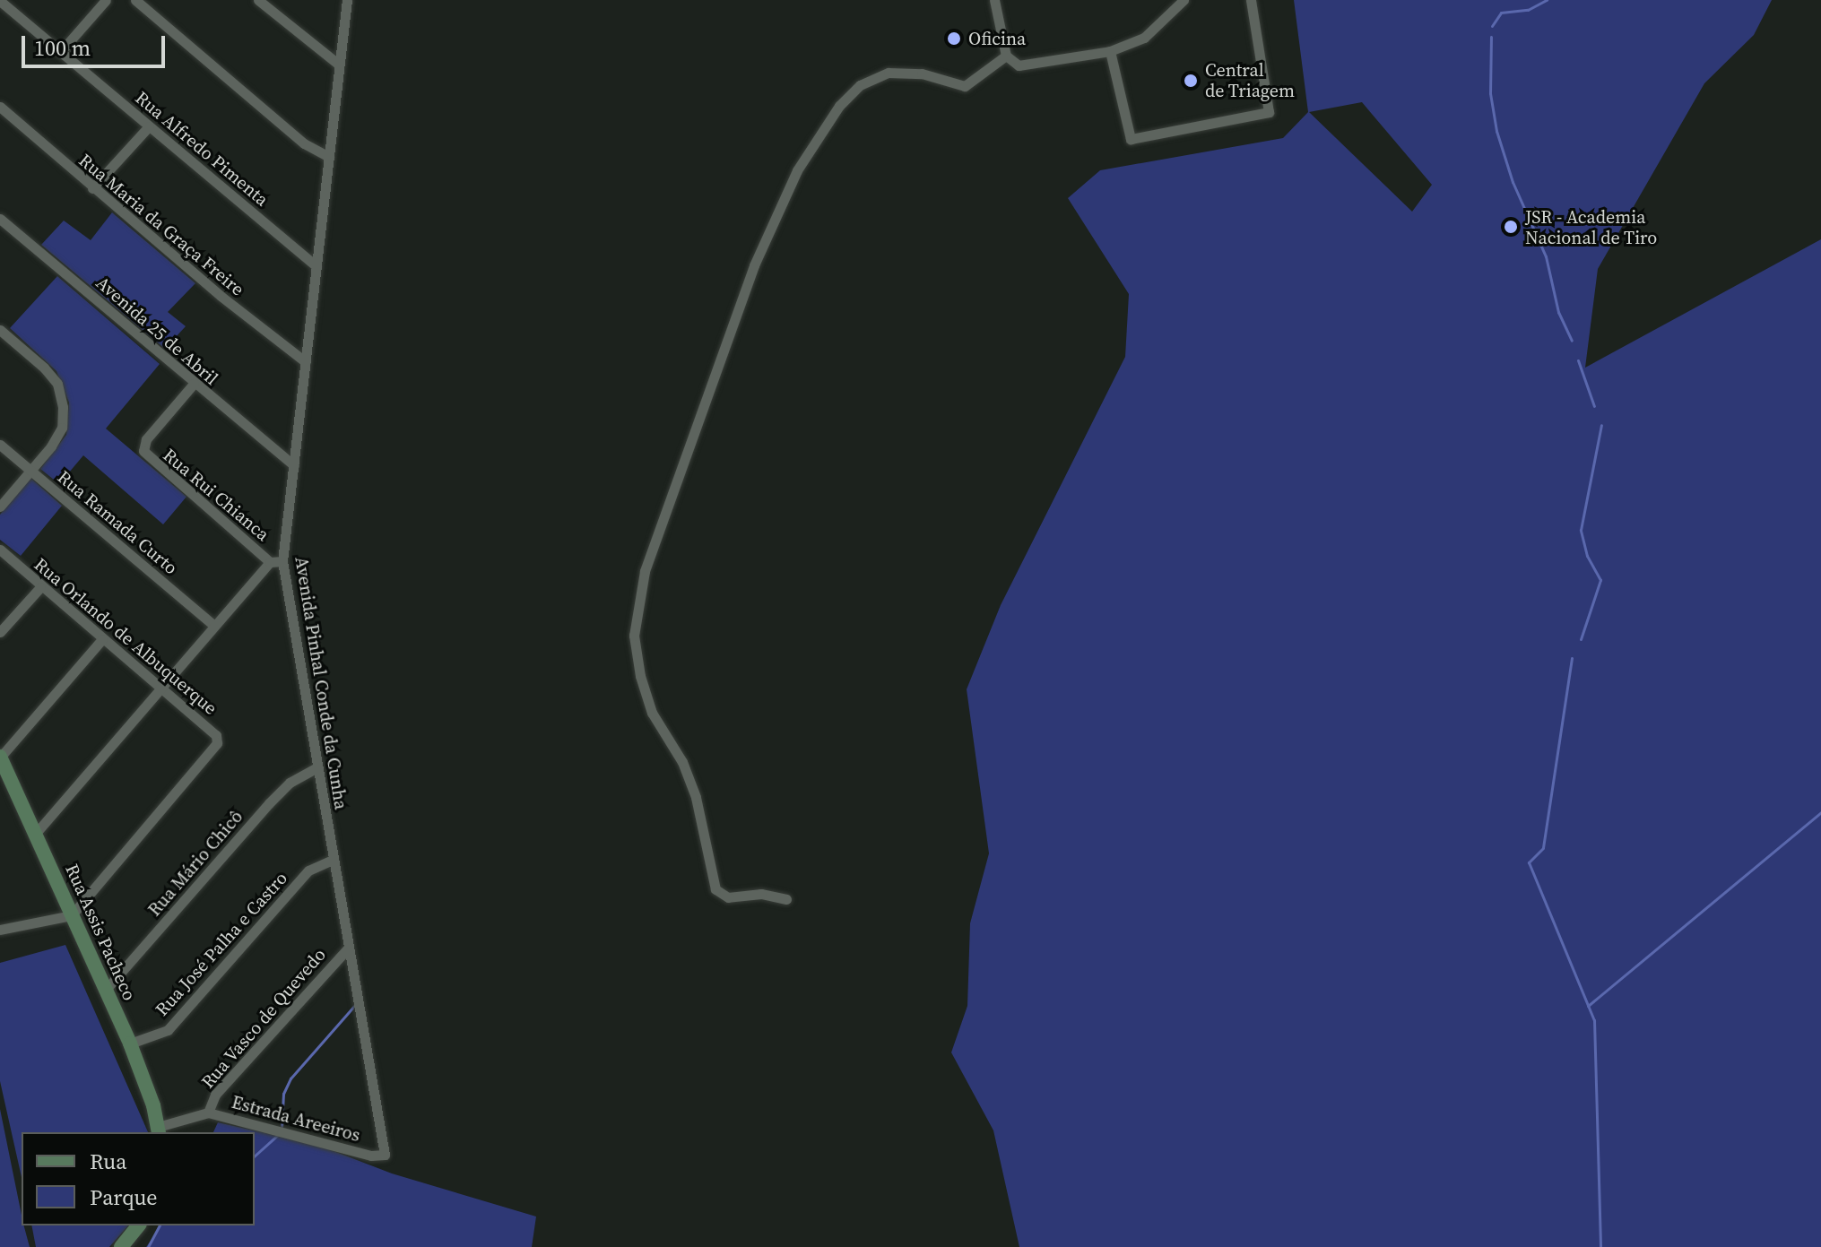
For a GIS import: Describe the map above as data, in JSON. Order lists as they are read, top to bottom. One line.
{"streets":{"street":["Rua Alfredo Pimenta","Rua Maria da Graça Freire","Avenida 25 de Abril","Rua Rui Chianca","Rua Ramada Curto","Rua Orlando de Albuquerque","Avenida Pinhal Conde da Cunha","Rua Mário Chicô","Rua Assis Pacheco","Rua José Palha e Castro","Rua Vasco de Quevedo","Estrada Areeiros"]},"crossings":[["Rua Alfredo Pimenta","Avenida Pinhal Conde da Cunha"],["Rua Maria da Graça Freire","Avenida Pinhal Conde da Cunha"],["Avenida 25 de Abril","Rua Rui Chianca"],["Avenida 25 de Abril","Avenida Pinhal Conde da Cunha"],["Rua Orlando de Albuquerque","Rua Assis Pacheco"],["Avenida Pinhal Conde da Cunha","Rua Mário Chicô"],["Avenida Pinhal Conde da Cunha","Rua José Palha e Castro"],["Avenida Pinhal Conde da Cunha","Rua Vasco de Quevedo"],["Avenida Pinhal Conde da Cunha","Estrada Areeiros"],["Rua Mário Chicô","Rua Assis Pacheco"],["Rua Assis Pacheco","Rua José Palha e Castro"],["Rua Assis Pacheco","Estrada Areeiros"],["Rua Vasco de Quevedo","Estrada Areeiros"]],"places":["Oficina","Central de Triagem","JSR - Academia Nacional de Tiro"],"legend":["Rua","Parque"],"scale_bar":"100 m"}
